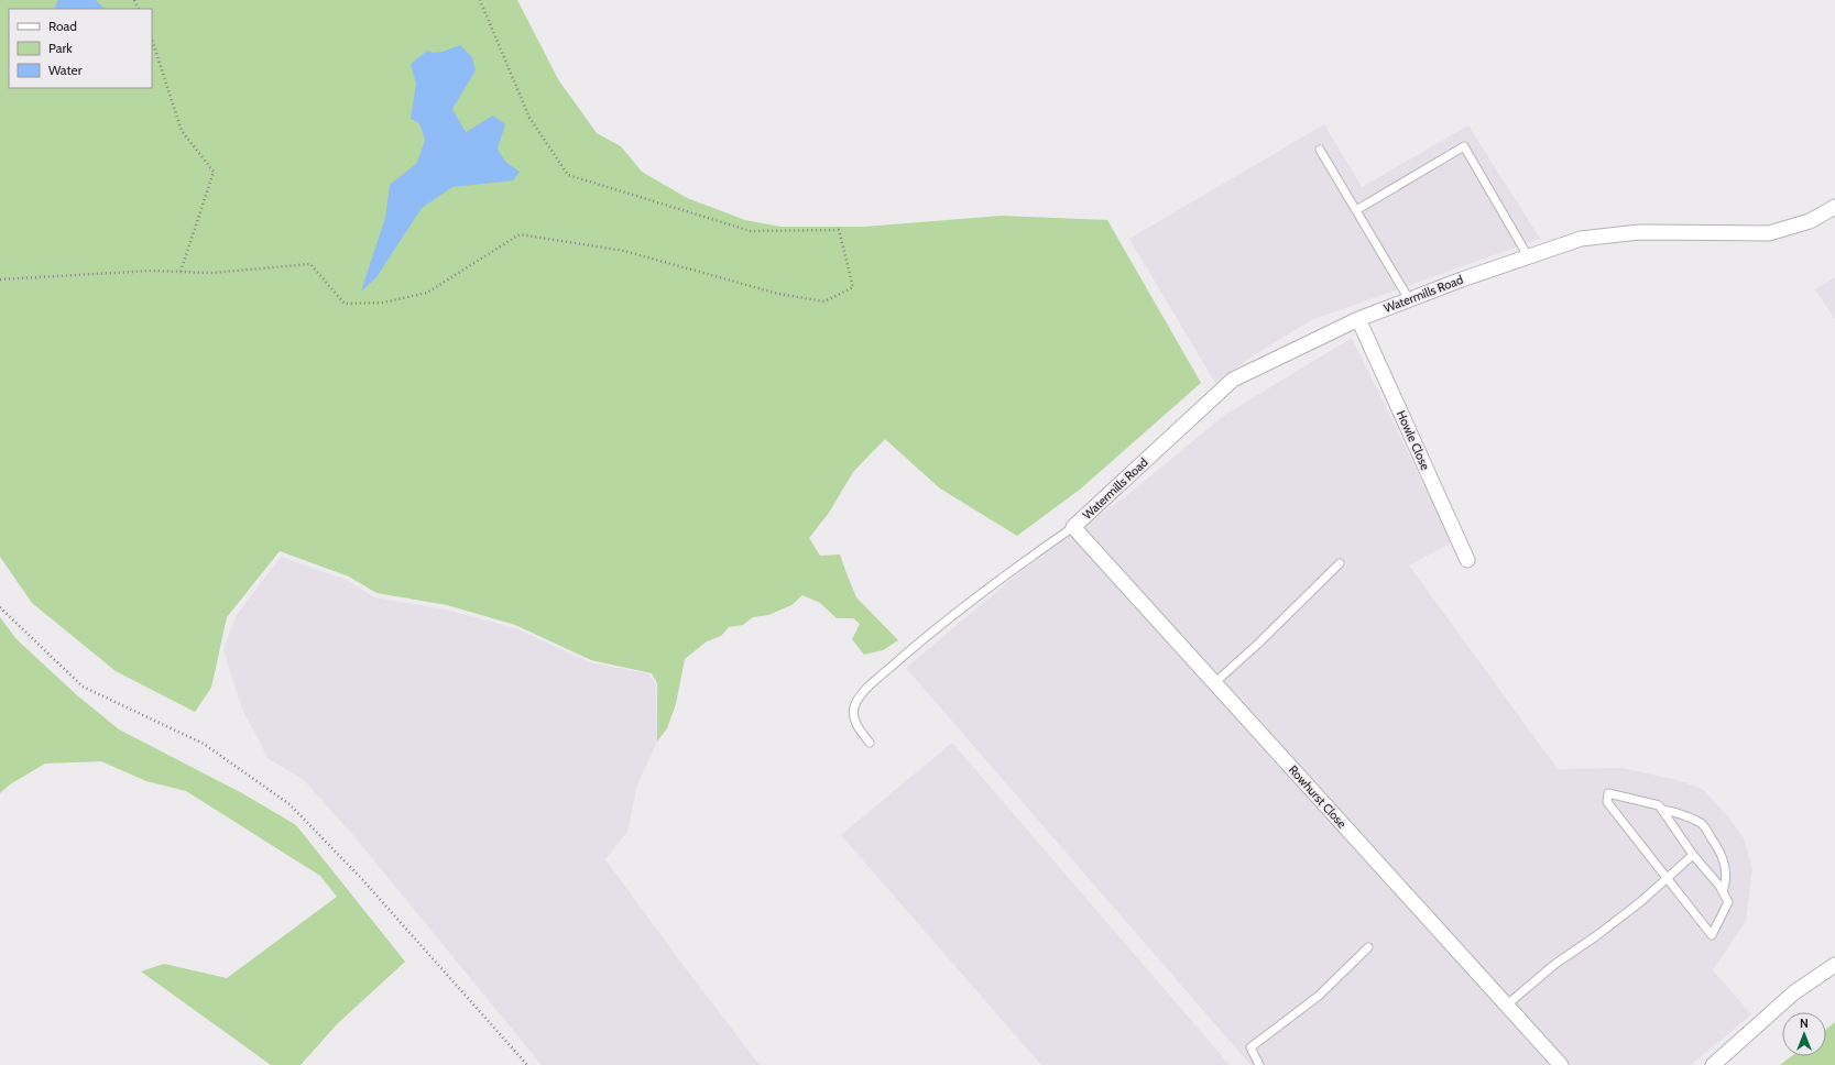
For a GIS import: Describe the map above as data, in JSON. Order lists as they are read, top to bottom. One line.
{"streets":{"street":["Watermills Road","Howle Close","Rowhurst Close"]},"crossings":[["Watermills Road","Howle Close"],["Watermills Road","Rowhurst Close"]],"legend":["Road","Park","Water"],"north":"top"}
